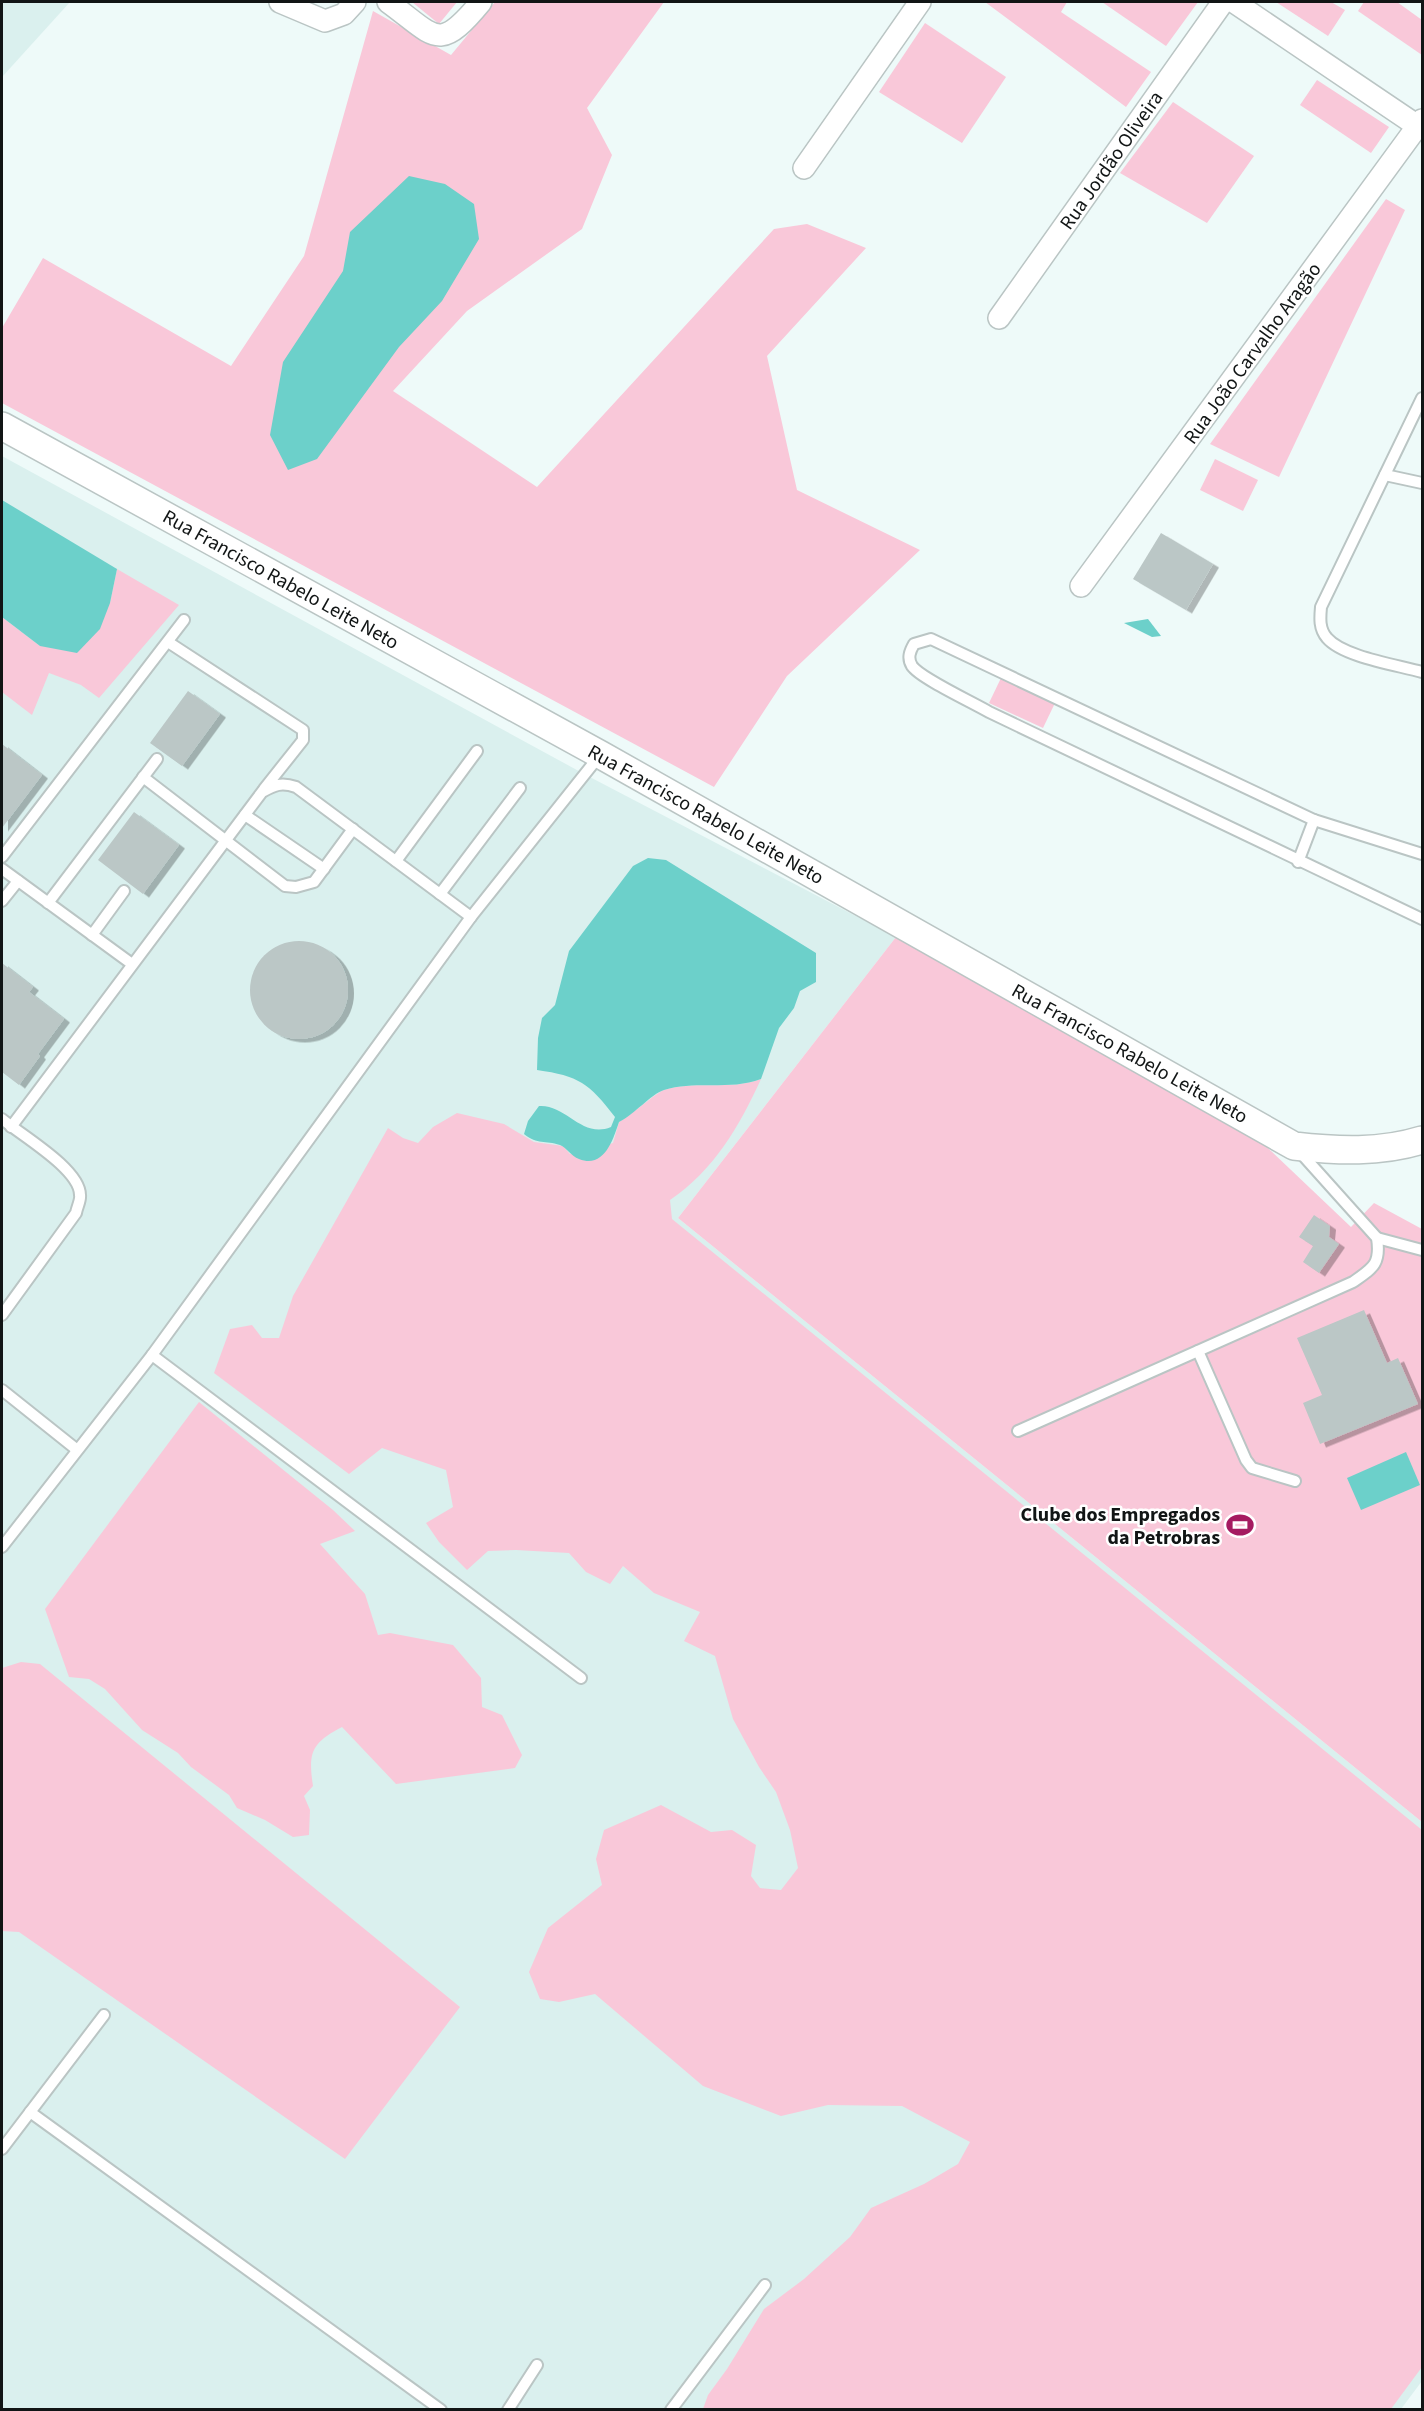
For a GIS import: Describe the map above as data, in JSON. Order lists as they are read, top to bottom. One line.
{"streets":{"street":["Rua Jordão Oliveira","Rua João Carvalho Aragão","Rua Francisco Rabelo Leite Neto"]},"places":{"sports":["Clube dos Empregados da Petrobras"]}}
